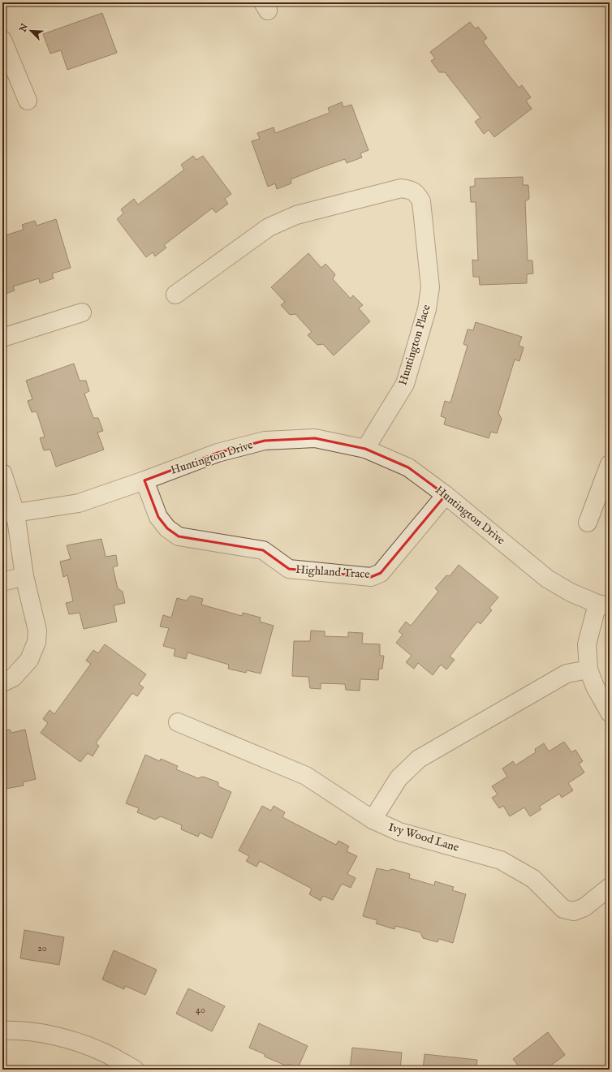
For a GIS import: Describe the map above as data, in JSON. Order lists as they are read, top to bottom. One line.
{"streets":{"street":["Huntington Place","Huntington Drive","Highland Trace","Ivy Wood Lane"]},"crossings":[["Huntington Place","Huntington Drive"],["Huntington Drive","Highland Trace"]],"house_numbers":["20","40"],"north":"top left"}
